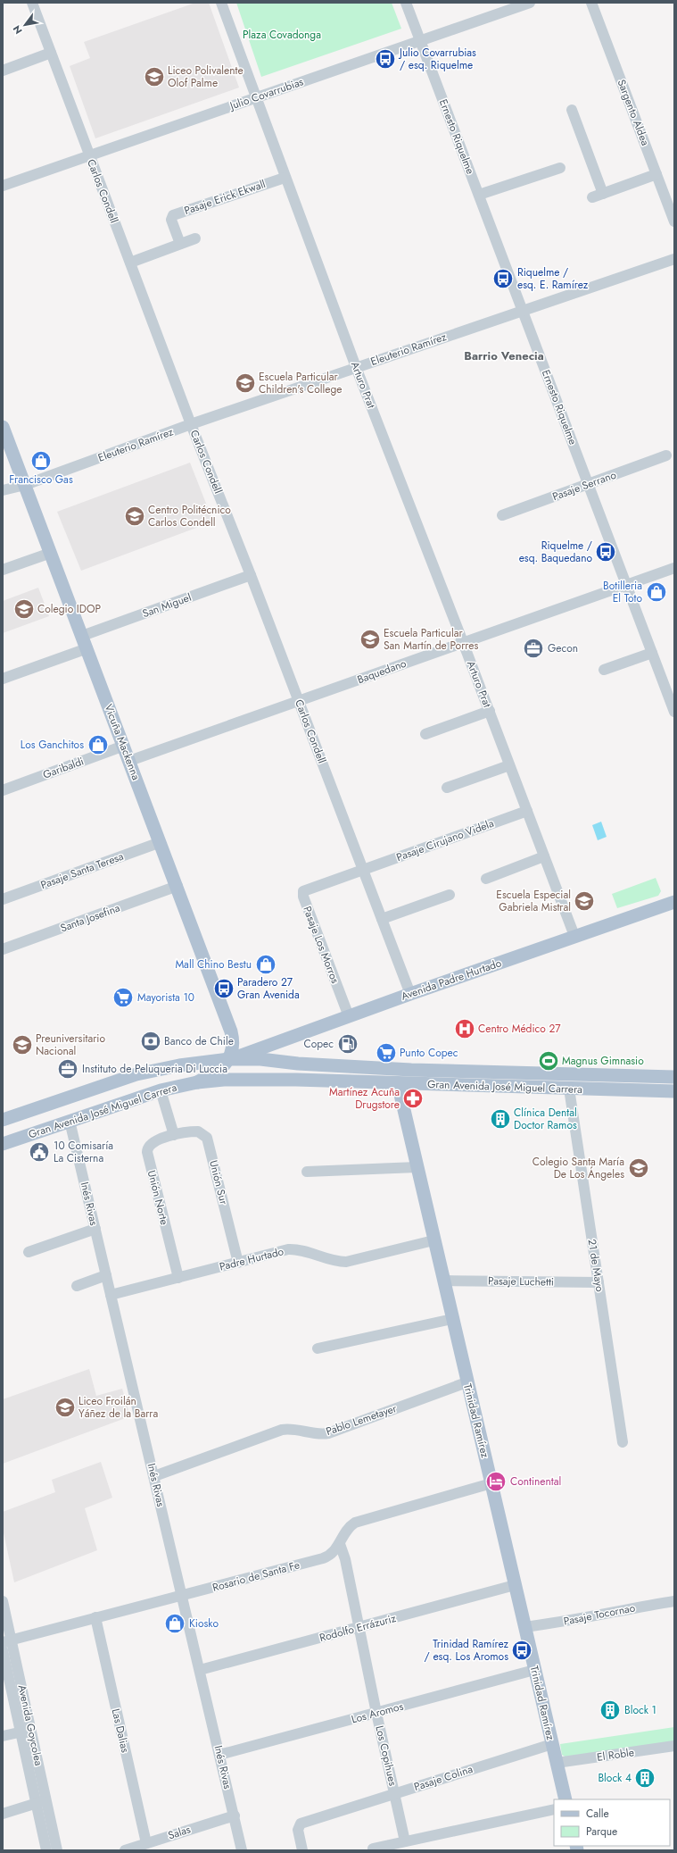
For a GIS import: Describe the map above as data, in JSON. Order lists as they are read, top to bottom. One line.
{"streets":{"main road":["Vicuña Mackenna","Avenida Padre Hurtado","Gran Avenida José Miguel Carrera","Trinidad Ramírez"],"street":["Julio Covarrubias","Sargento Aldea","Ernesto Riquelme","Carlos Condell","Pasaje Erick Ekwall","Eleuterio Ramírez","Arturo Prat","Pasaje Serrano","San Miguel","Baquedano","Garibaldi","Pasaje Cirujano Videla","Pasaje Santa Teresa","Santa Josefina","Pasaje Los Morros","Unión Sur","Unión Norte","Inés Rivas","Padre Hurtado","21 de Mayo","Pasaje Luchetti","Pablo Lemetayer","Rosario de Santa Fe","Pasaje Tocornao","Rodolfo Errázuriz","Los Aromos","Avenida Goycolea","Las Dalias","El Roble","Los Copihues","Pasaje Colina","Salas"]},"crossings":[["Julio Covarrubias","Ernesto Riquelme"],["Julio Covarrubias","Carlos Condell"],["Julio Covarrubias","Arturo Prat"],["Ernesto Riquelme","Eleuterio Ramírez"],["Ernesto Riquelme","Pasaje Serrano"],["Ernesto Riquelme","Baquedano"],["Carlos Condell","Eleuterio Ramírez"],["Carlos Condell","San Miguel"],["Carlos Condell","Baquedano"],["Carlos Condell","Pasaje Cirujano Videla"],["Carlos Condell","Pasaje Los Morros"],["Carlos Condell","Avenida Padre Hurtado"],["Pasaje Erick Ekwall","Arturo Prat"],["Eleuterio Ramírez","Arturo Prat"],["Eleuterio Ramírez","Vicuña Mackenna"],["Arturo Prat","Baquedano"],["Arturo Prat","Pasaje Cirujano Videla"],["Arturo Prat","Avenida Padre Hurtado"],["San Miguel","Vicuña Mackenna"],["Baquedano","Vicuña Mackenna"],["Vicuña Mackenna","Garibaldi"],["Vicuña Mackenna","Pasaje Santa Teresa"],["Vicuña Mackenna","Santa Josefina"],["Vicuña Mackenna","Avenida Padre Hurtado"],["Vicuña Mackenna","Gran Avenida José Miguel Carrera"],["Pasaje Cirujano Videla","Pasaje Los Morros"],["Pasaje Los Morros","Avenida Padre Hurtado"],["Avenida Padre Hurtado","Gran Avenida José Miguel Carrera"],["Gran Avenida José Miguel Carrera","Inés Rivas"],["Gran Avenida José Miguel Carrera","21 de Mayo"],["Gran Avenida José Miguel Carrera","Trinidad Ramírez"],["Unión Sur","Unión Norte"],["Unión Sur","Padre Hurtado"],["Unión Norte","Padre Hurtado"],["Inés Rivas","Padre Hurtado"],["Inés Rivas","Pablo Lemetayer"],["Inés Rivas","Rosario de Santa Fe"],["Inés Rivas","Rodolfo Errázuriz"],["Inés Rivas","Los Aromos"],["Inés Rivas","Salas"],["Padre Hurtado","Trinidad Ramírez"],["21 de Mayo","Pasaje Luchetti"],["Pasaje Luchetti","Trinidad Ramírez"],["Pablo Lemetayer","Trinidad Ramírez"],["Trinidad Ramírez","Rosario de Santa Fe"],["Trinidad Ramírez","Pasaje Tocornao"],["Trinidad Ramírez","Rodolfo Errázuriz"],["Trinidad Ramírez","Los Aromos"],["Trinidad Ramírez","El Roble"],["Trinidad Ramírez","Pasaje Colina"],["Rosario de Santa Fe","Avenida Goycolea"],["Rosario de Santa Fe","Las Dalias"],["Rosario de Santa Fe","Los Copihues"],["Rodolfo Errázuriz","Los Copihues"],["Los Aromos","Los Copihues"],["Las Dalias","Salas"],["Los Copihues","Pasaje Colina"]],"districts":["Barrio Venecia"],"parks":["Plaza Covadonga"],"places":{"bus stop":["Julio Covarrubias / esq. Riquelme","Riquelme / esq. E. Ramírez","Riquelme / esq. Baquedano","Paradero 27 Gran Avenida","Trinidad Ramírez / esq. Los Aromos"],"school or university":["Liceo Polivalente Olof Palme","Escuela Particular Children's College","Centro Politécnico Carlos Condell","Colegio IDOP","Escuela Particular San Martín de Porres","Escuela Especial Gabriela Mistral","Preuniversitario Nacional","Colegio Santa María De Los Ángeles","Liceo Froilán Yáñez de la Barra"],"shop":["Francisco Gas","Botilleria El Toto","Los Ganchitos","Mall Chino Bestu","Kiosko"],"office":["Gecon","Instituto de Peluqueria Di Luccia"],"supermarket":["Mayorista 10","Punto Copec"],"hospital":["Centro Médico 27"],"bank":["Banco de Chile"],"fuel station":["Copec"],"sports":["Magnus Gimnasio"],"pharmacy":["Martínez Acuña Drugstore"],"building":["Clínica Dental Doctor Ramos","Block 1","Block 4"],"public building":["10 Comisaría La Cisterna"],"hotel":["Continental"]},"legend":["Calle","Parque"],"north":"bottom left"}
